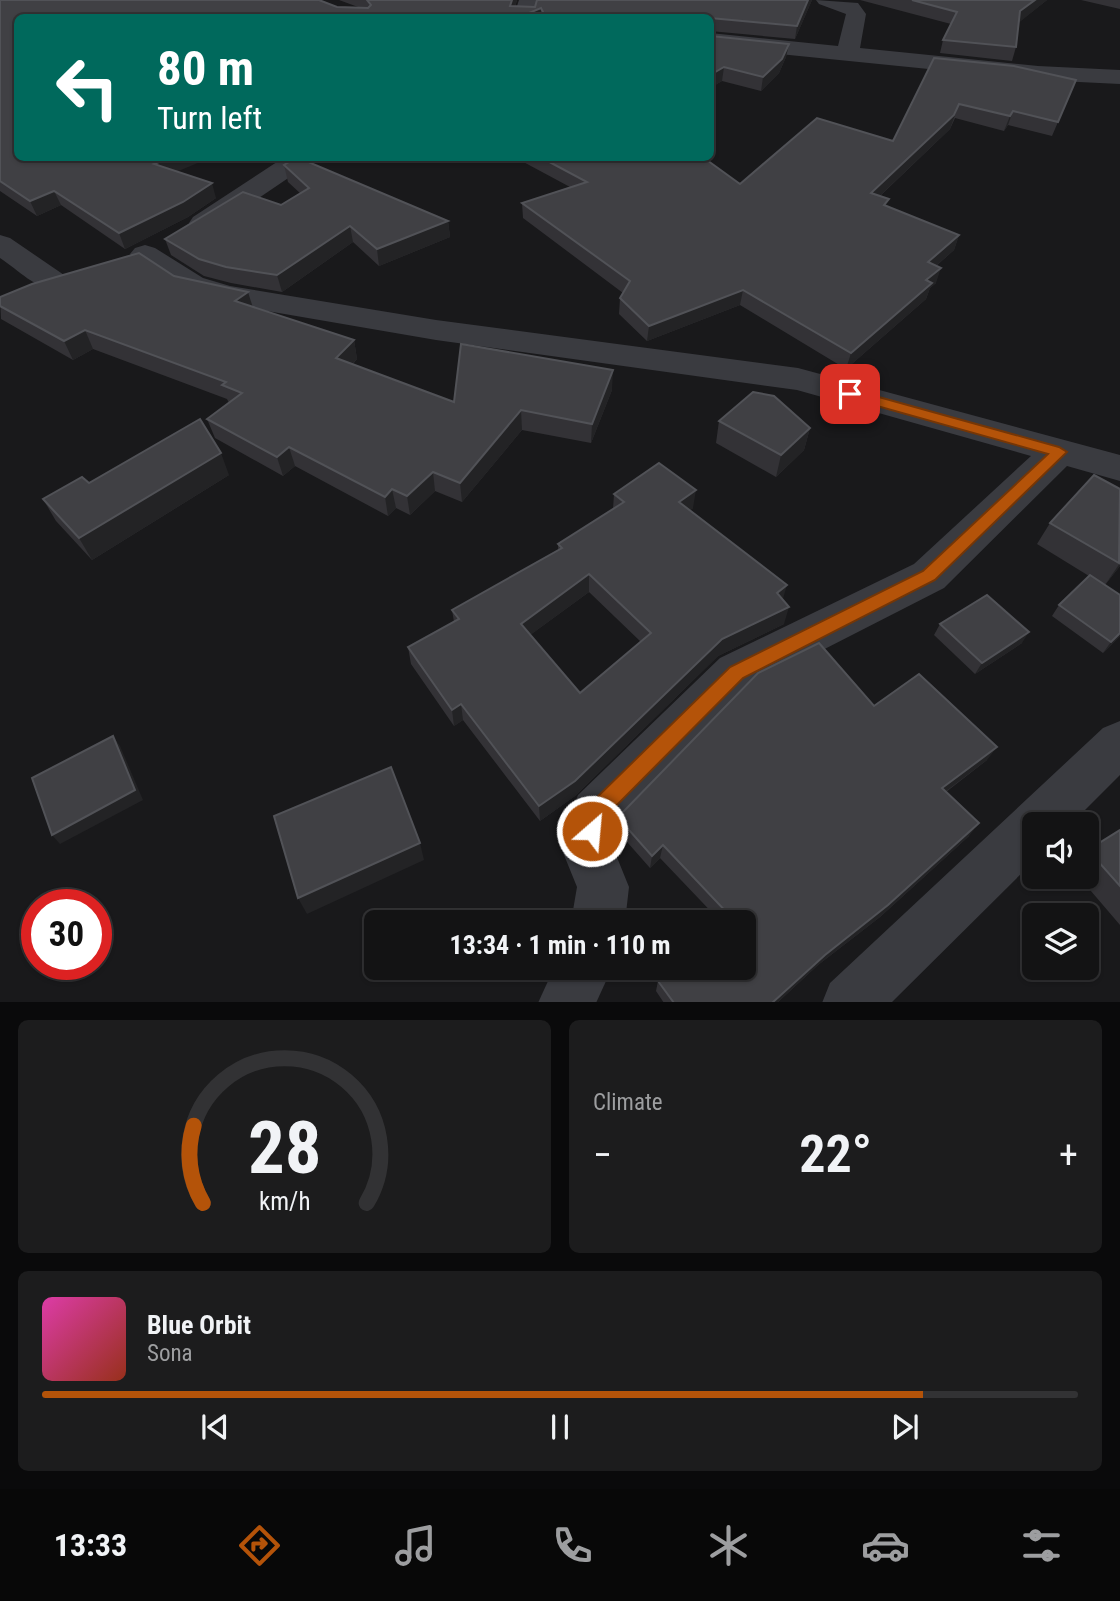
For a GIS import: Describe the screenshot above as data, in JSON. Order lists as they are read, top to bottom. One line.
{"page":{"turn":["80 m","Turn left"],"limit":"30","trip":"13:34 · 1 min · 110 m","tile":"Climate","heat":["−","22°","+"],"song":["Blue Orbit","Sona"],"tabs":"13:33","gauge":["28","km/h"]}}
